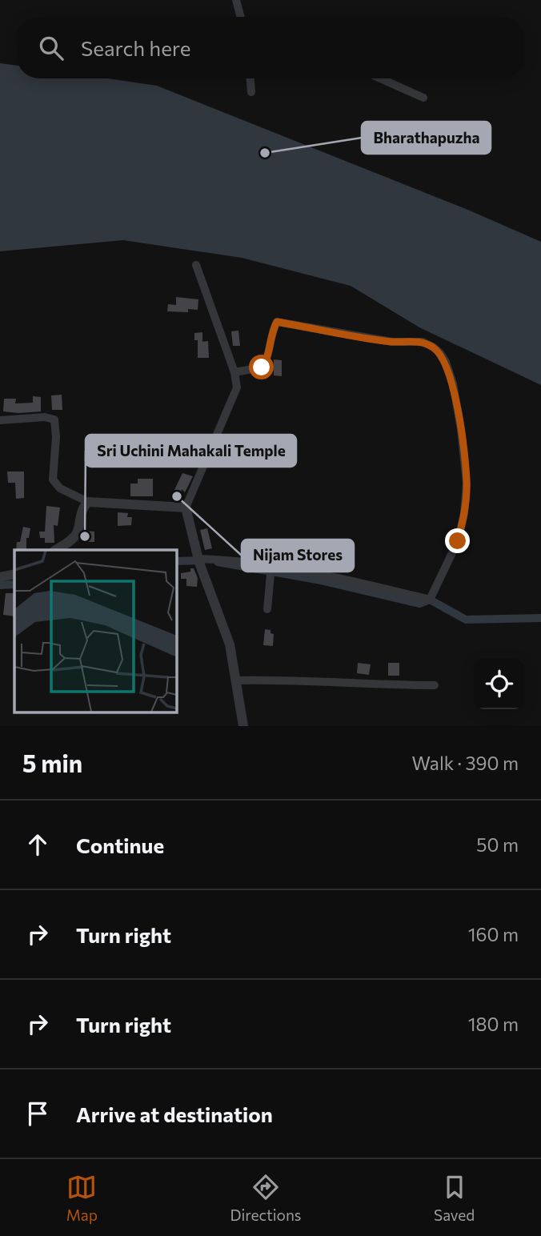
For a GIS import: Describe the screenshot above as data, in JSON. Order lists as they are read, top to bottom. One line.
{"places":["Bharathapuzha","Nijam Stores","Sri Uchini Mahakali Temple"],"page":{"search":"Search here","heading":["5 min","Walk · 390 m"],"list":[["Continue","50 m"],["Turn right","160 m"],["Turn right","180 m"],"Arrive at destination"],"nav":["Map","Directions","Saved"]}}
